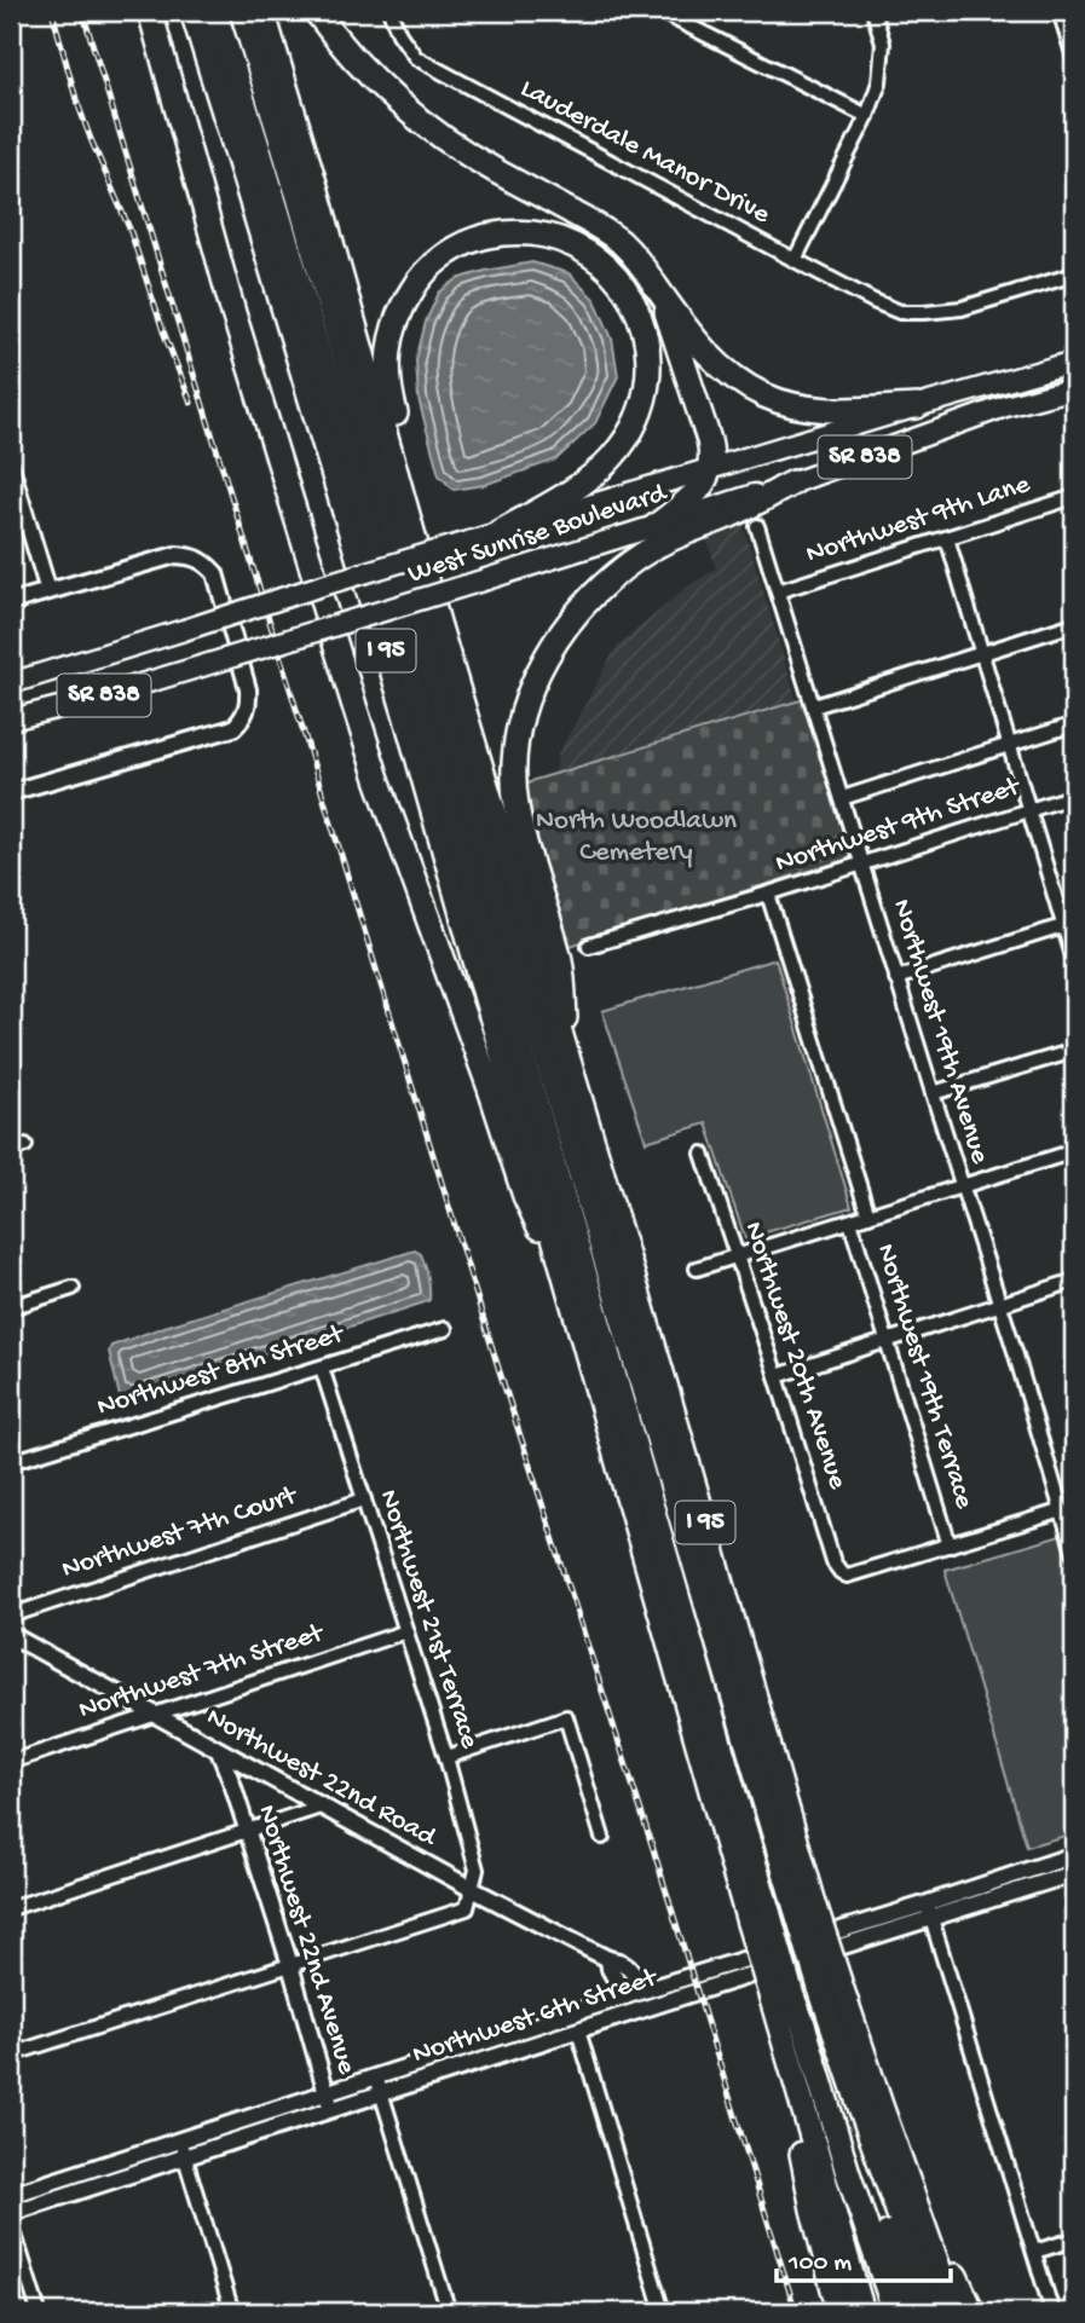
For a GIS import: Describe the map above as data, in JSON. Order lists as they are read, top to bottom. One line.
{"streets":{"highway":["I 95"],"main road":["SR 838","West Sunrise Boulevard"],"street":["Lauderdale Manor Drive","Northwest 9th Lane","Northwest 9th Street","Northwest 19th Avenue","Northwest 20th Avenue","Northwest 8th Street","Northwest 19th Terrace","Northwest 7th Court","Northwest 21st Terrace","Northwest 7th Street","Northwest 22nd Road","Northwest 22nd Avenue","Northwest 6th Street"]},"crossings":[["Northwest 9th Lane","Northwest 19th Avenue"],["Northwest 9th Street","Northwest 19th Avenue"],["Northwest 9th Street","Northwest 19th Terrace"],["Northwest 20th Avenue","Northwest 19th Terrace"],["Northwest 8th Street","Northwest 21st Terrace"],["Northwest 7th Court","Northwest 21st Terrace"],["Northwest 21st Terrace","Northwest 7th Street"],["Northwest 21st Terrace","Northwest 22nd Road"],["Northwest 7th Street","Northwest 22nd Road"],["Northwest 22nd Road","Northwest 22nd Avenue"],["Northwest 22nd Road","Northwest 6th Street"],["Northwest 22nd Avenue","Northwest 6th Street"]],"parks":["North Woodlawn Cemetery"],"scale_bar":"100 m"}
